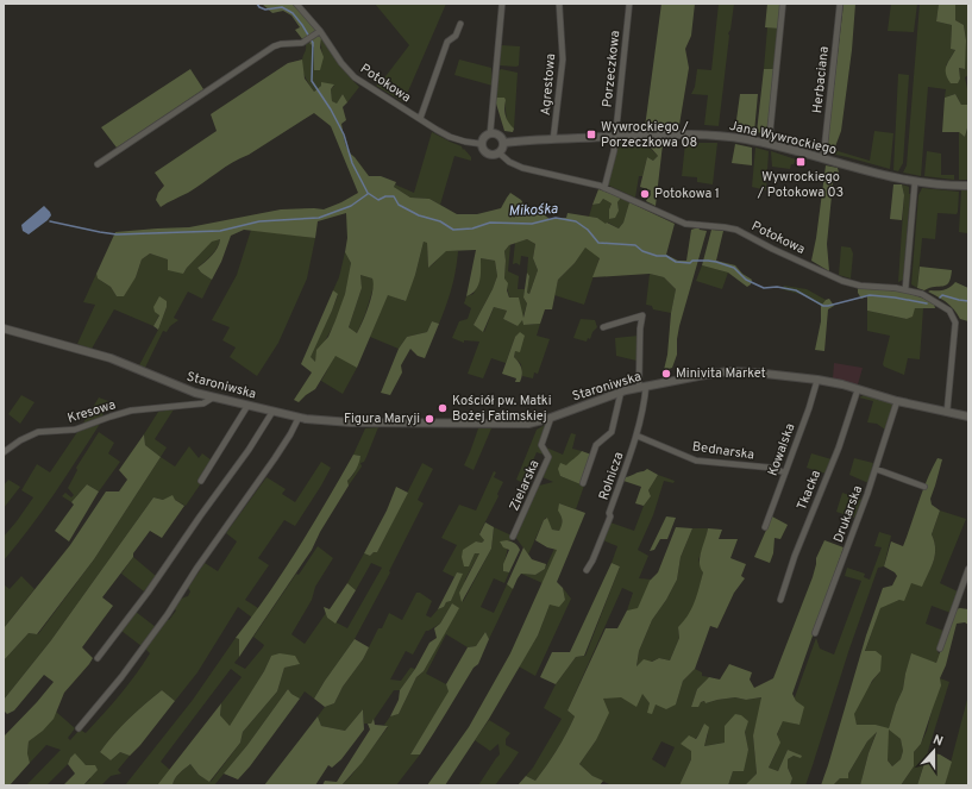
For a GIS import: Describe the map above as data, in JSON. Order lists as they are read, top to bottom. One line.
{"streets":{"street":["Porzeczkowa","Herbaciana","Potokowa","Agrestowa","Jana Wywrockiego","Staroniwska","Kresowa","Kowalska","Bednarska","Rolnicza","Zielarska","Tkacka","Drukarska"]},"crossings":[["Porzeczkowa","Potokowa"],["Porzeczkowa","Jana Wywrockiego"],["Herbaciana","Jana Wywrockiego"],["Potokowa","Jana Wywrockiego"],["Potokowa","Staroniwska"],["Agrestowa","Jana Wywrockiego"],["Staroniwska","Kresowa"],["Staroniwska","Kowalska"],["Staroniwska","Rolnicza"],["Staroniwska","Zielarska"],["Staroniwska","Tkacka"],["Staroniwska","Drukarska"],["Kowalska","Bednarska"],["Bednarska","Rolnicza"]],"water":["Mikośka"],"places":{"transit":["Wywrockiego / Porzeczkowa 08","Wywrockiego / Potokowa 03"],"other":["Potokowa 1","Minivita Market","Kościół pw. Matki Bożej Fatimskiej","Figura Maryji"]},"north":"top"}
